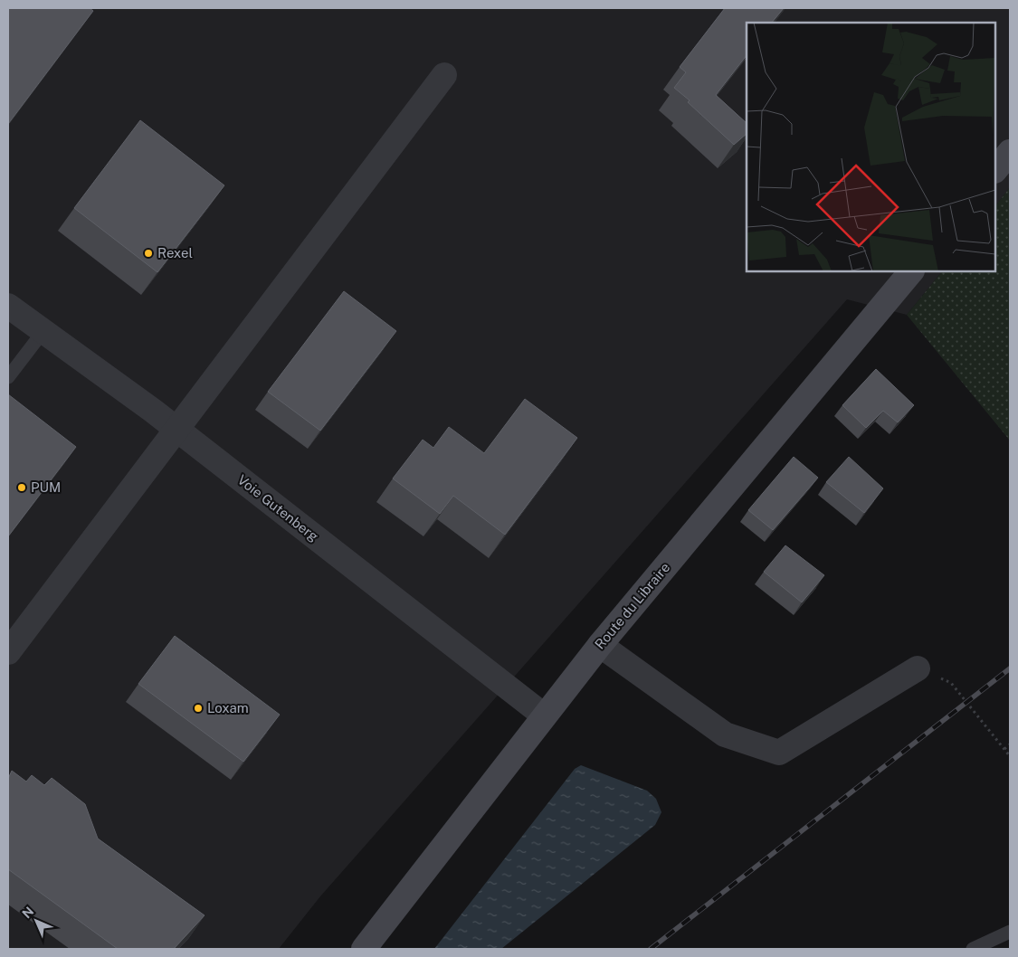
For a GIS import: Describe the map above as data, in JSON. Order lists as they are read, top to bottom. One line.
{"streets":{"main road":["Route du Libraire"],"street":["Voie Gutenberg"]},"crossings":[["Voie Gutenberg","Route du Libraire"]],"places":["Rexel","PUM","Loxam"],"north":"top left"}
